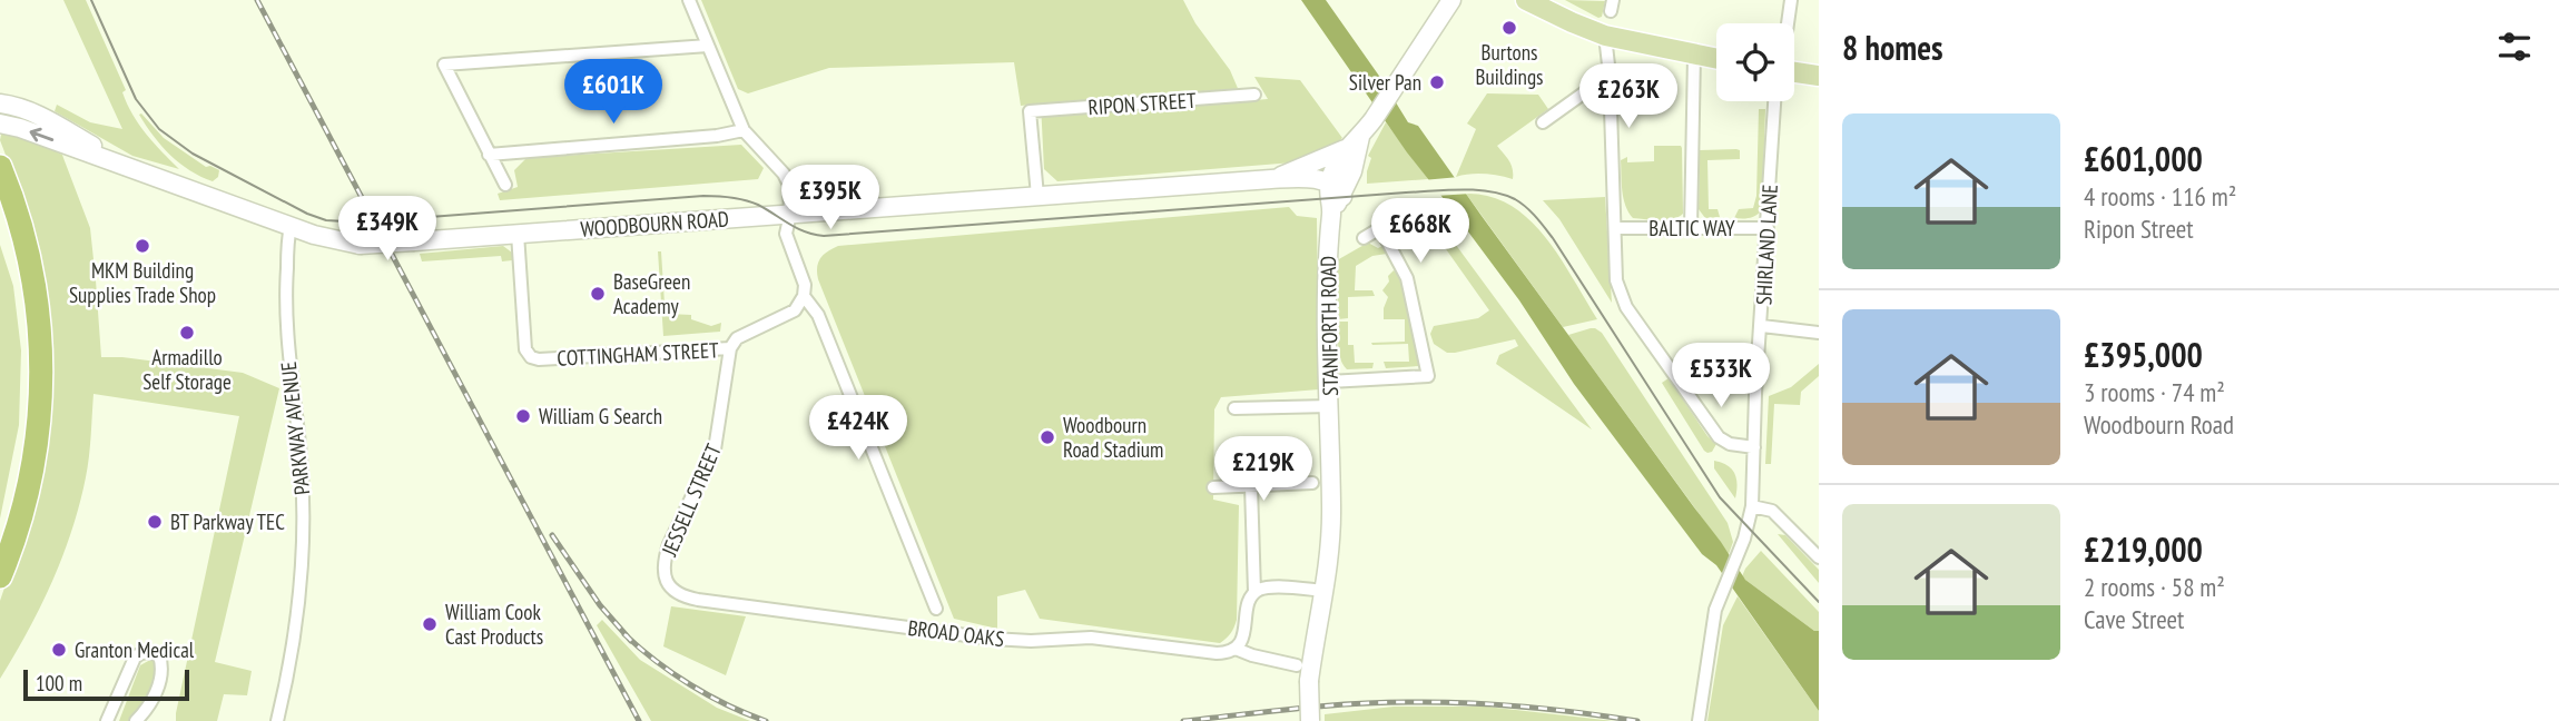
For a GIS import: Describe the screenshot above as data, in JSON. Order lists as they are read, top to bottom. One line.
{"streets":{"street":["RIPON STREET","WOODBOURN ROAD","BALTIC WAY","SHIRLAND LANE","STANIFORTH ROAD","COTTINGHAM STREET","PARKWAY AVENUE","JESSELL STREET","BROAD OAKS"]},"crossings":[["RIPON STREET","WOODBOURN ROAD"],["WOODBOURN ROAD","STANIFORTH ROAD"],["WOODBOURN ROAD","COTTINGHAM STREET"],["WOODBOURN ROAD","PARKWAY AVENUE"],["BALTIC WAY","SHIRLAND LANE"],["COTTINGHAM STREET","JESSELL STREET"],["JESSELL STREET","BROAD OAKS"]],"places":["Burtons Buildings","Silver Pan","MKM Building Supplies Trade Shop","BaseGreen Academy","Armadillo Self Storage","William G Search","Woodbourn Road Stadium","BT Parkway TEC","William Cook Cast Products","Granton Medical"],"scale_bar":"100 m","page":{"heading":"8 homes","price":["£601K","£263K","£395K","£349K","£668K","£533K","£424K","£219K"],"list":[{"name":"£601,000","note":"4 rooms · 116 m² · Ripon Street"},{"name":"£395,000","note":"3 rooms · 74 m² · Woodbourn Road"},{"name":"£219,000","note":"2 rooms · 58 m² · Cave Street"}],"scale":"100 m"}}
